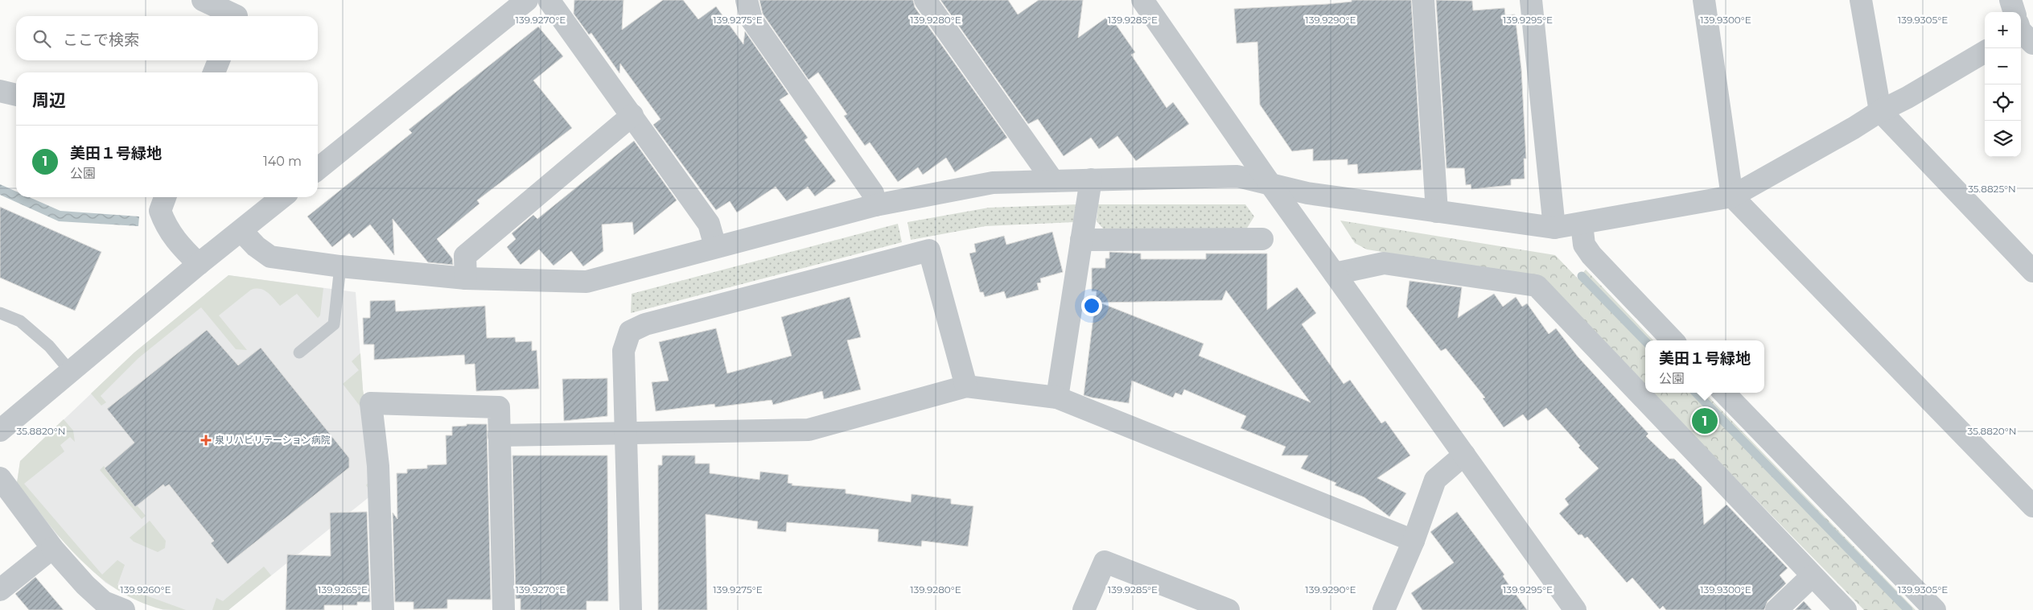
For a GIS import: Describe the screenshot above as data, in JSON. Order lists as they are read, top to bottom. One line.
{"places":{"health":["泉リハビリテーション病院"]},"page":{"map_buttons":["+","−"],"search":"ここで検索","heading":"周辺","list":[{"mark":"1","name":"美田１号緑地","note":"公園","value":"140 m"}],"popup":["美田１号緑地","公園"],"pins":"1"},"coordinates":["139.9270°E","139.9275°E","139.9280°E","139.9285°E","139.9290°E","139.9295°E","139.9300°E","139.9305°E","35.8825°N","35.8820°N","139.9260°E","139.9265°E"]}
